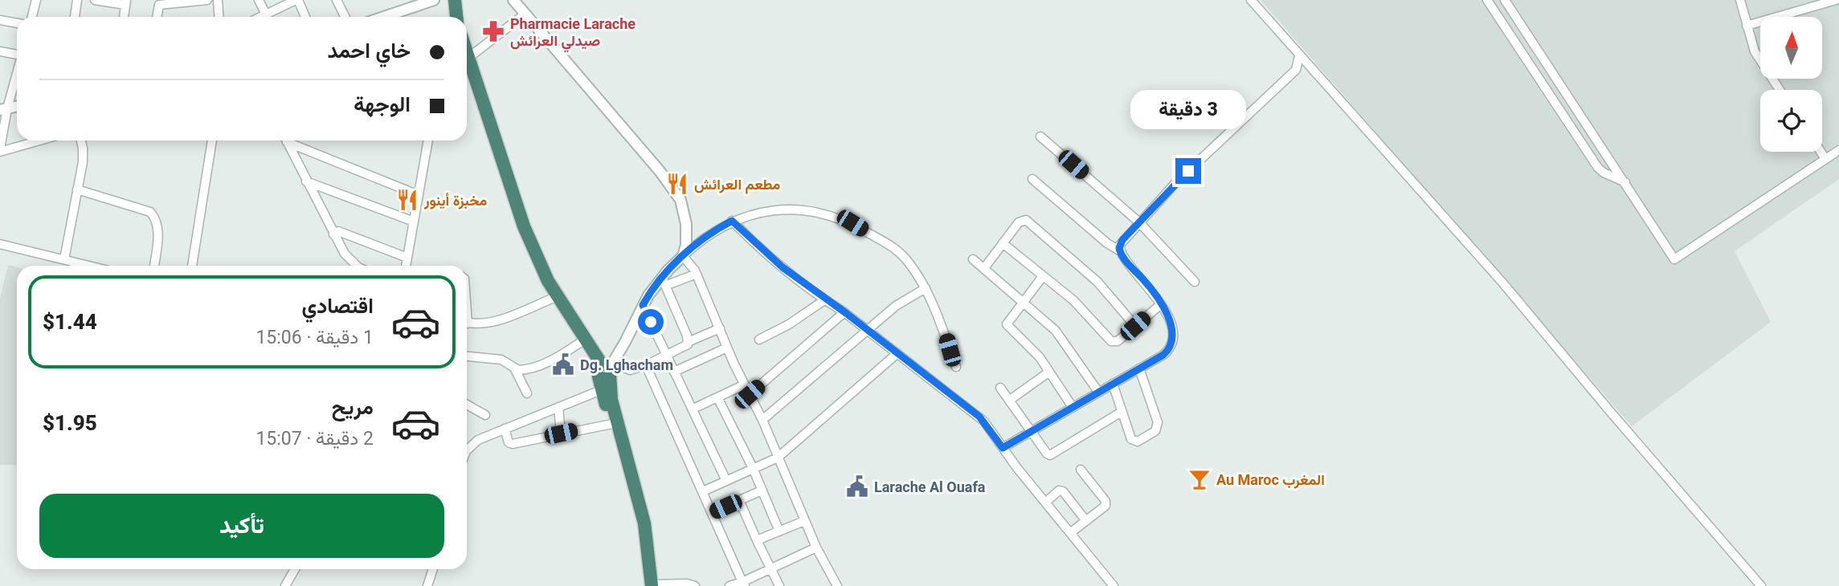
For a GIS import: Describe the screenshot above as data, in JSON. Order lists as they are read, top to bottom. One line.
{"places":{"pharmacy":["Pharmacie Larache صيدلي العرائش"],"restaurant":["مطعم العرائش","مخبزة أينور"],"public building":["Dg. Lghacham","Larache Al Ouafa"],"bar":["Au Maroc المغرب"]},"north":"top","page":{"banner":["خاي احمد","الوجهة"],"bubble":"3 دقيقة","list":[{"name":"اقتصادي","note":"1 دقيقة · 15:06","value":"$1.44"},{"name":"مريح","note":"2 دقيقة · 15:07","value":"$1.95"}],"buttons":"تأكيد"}}
